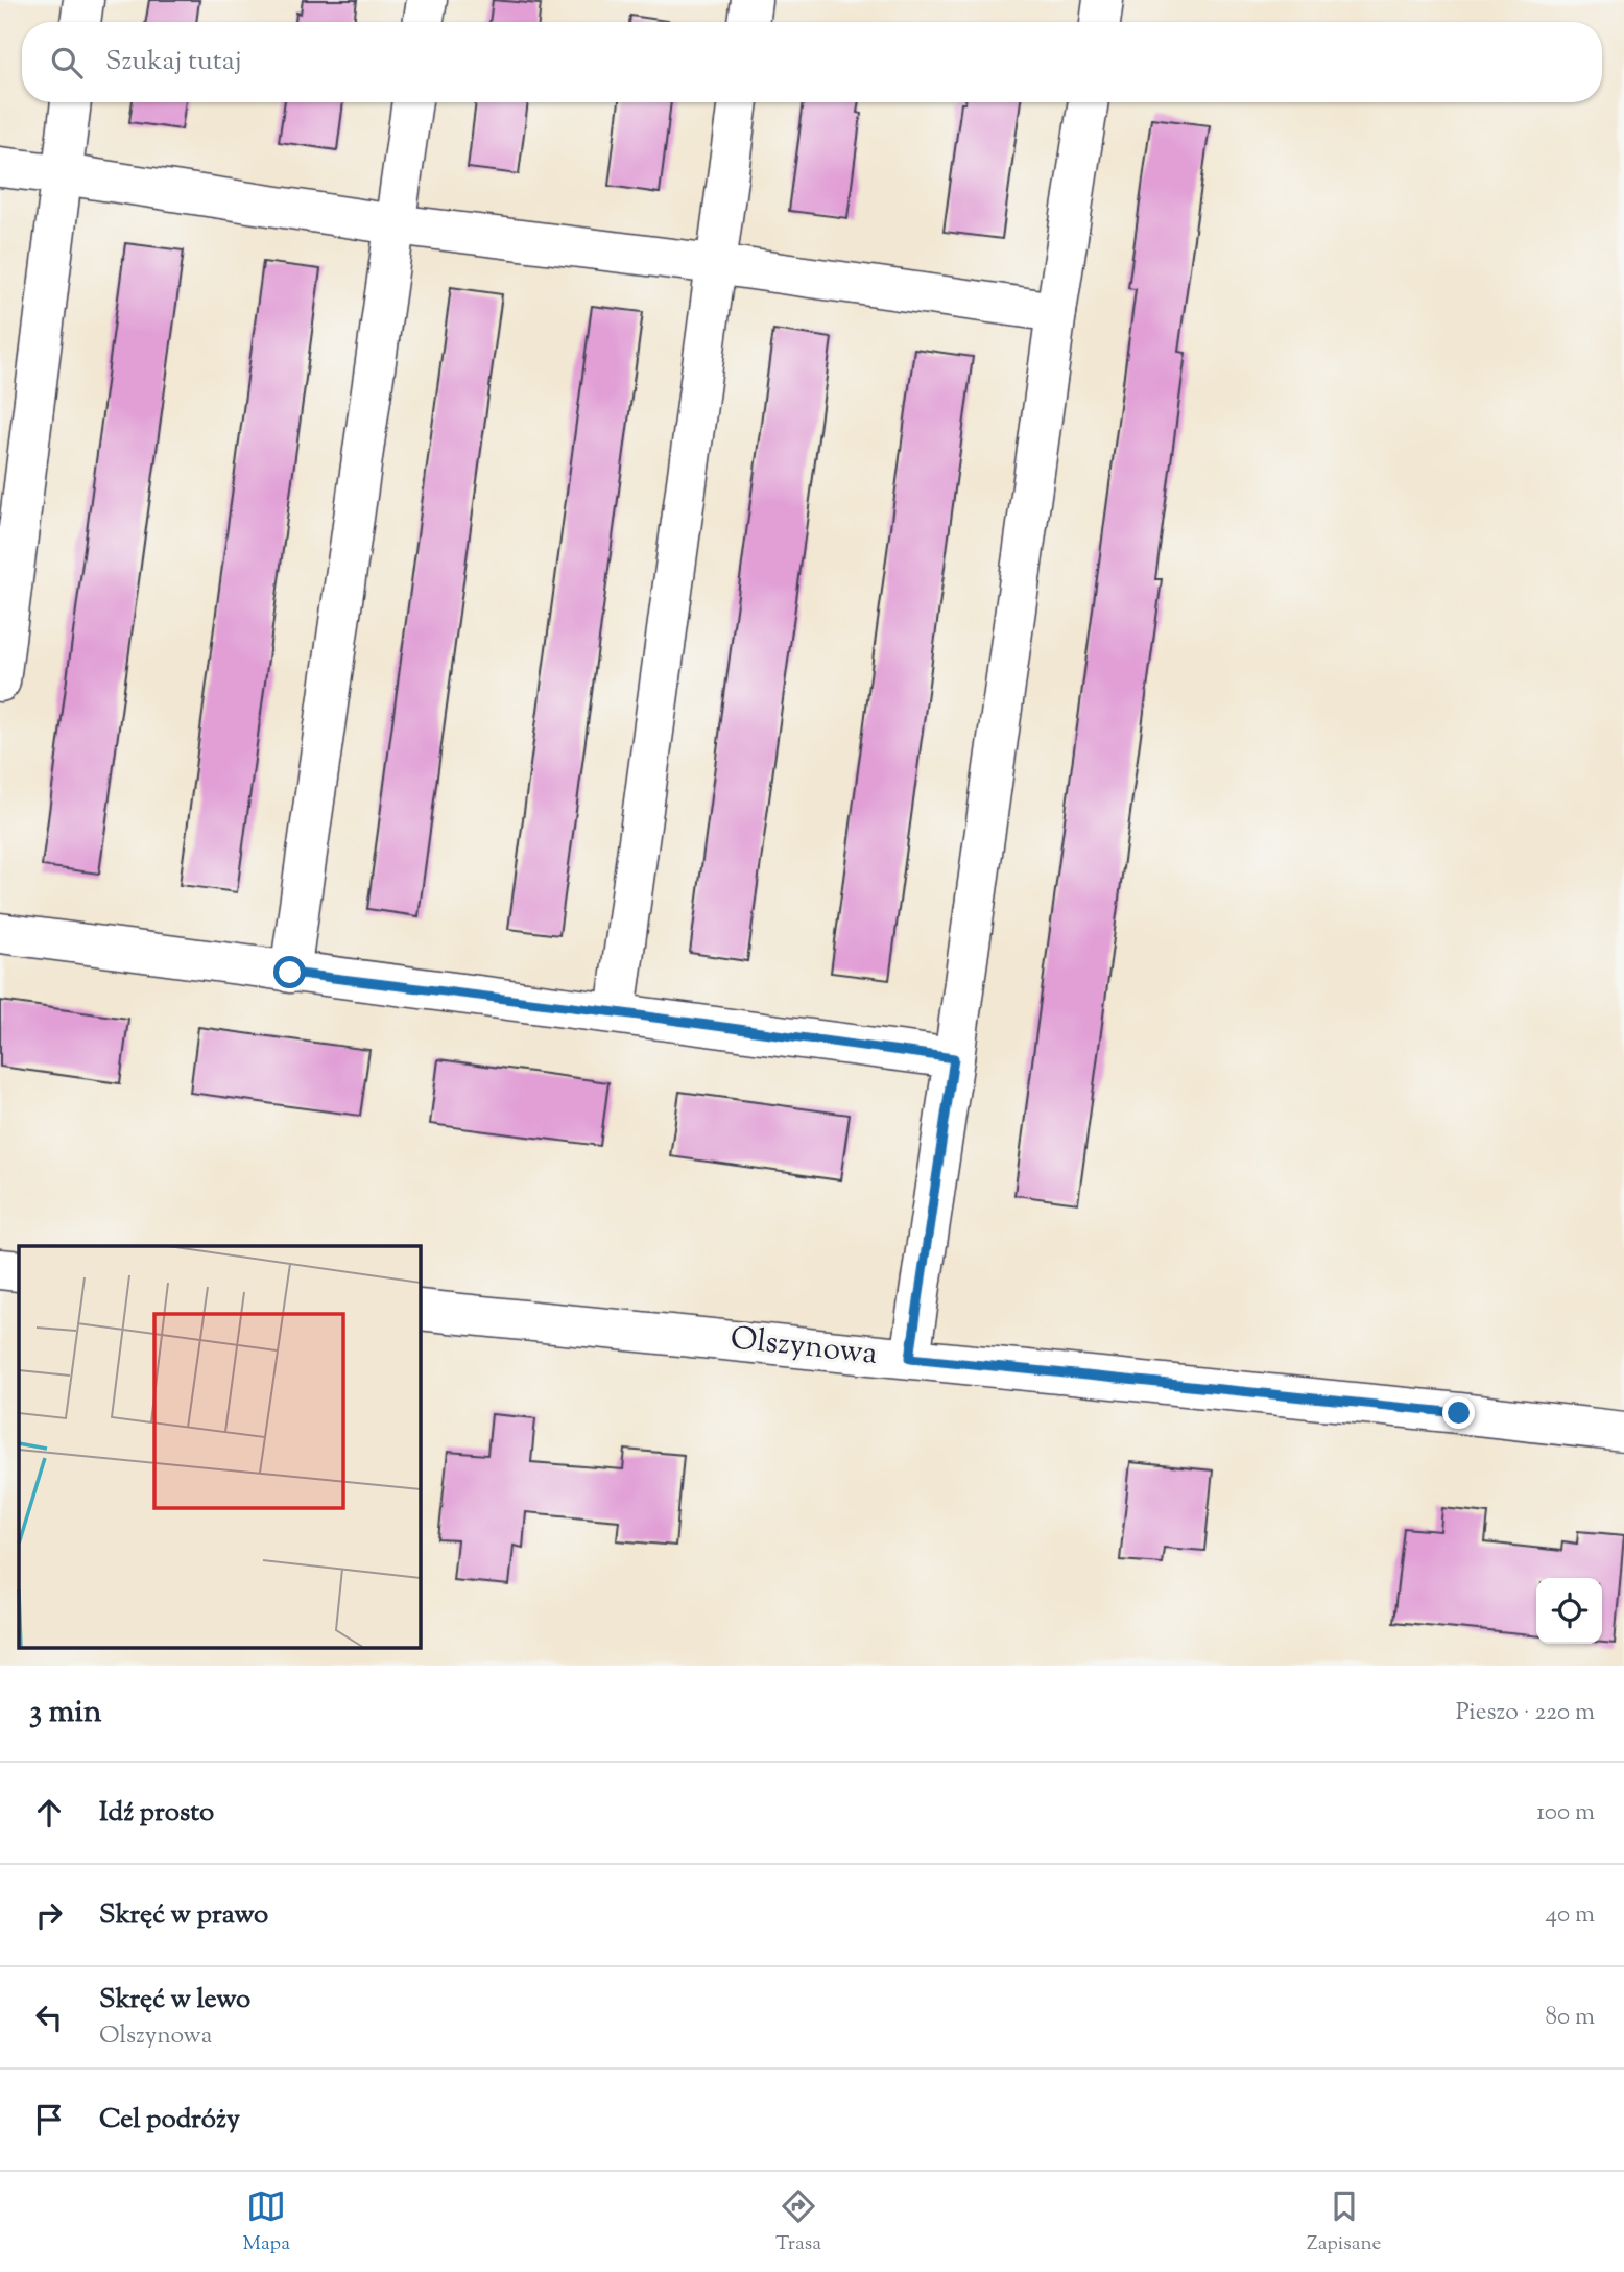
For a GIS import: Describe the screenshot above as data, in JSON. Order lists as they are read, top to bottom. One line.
{"streets":{"street":["Olszynowa"]},"page":{"search":"Szukaj tutaj","heading":["3 min","Pieszo · 220 m"],"list":[["Idź prosto","100 m"],["Skręć w prawo","40 m"],["Skręć w lewo","Olszynowa","80 m"],"Cel podróży"],"nav":["Mapa","Trasa","Zapisane"]}}
